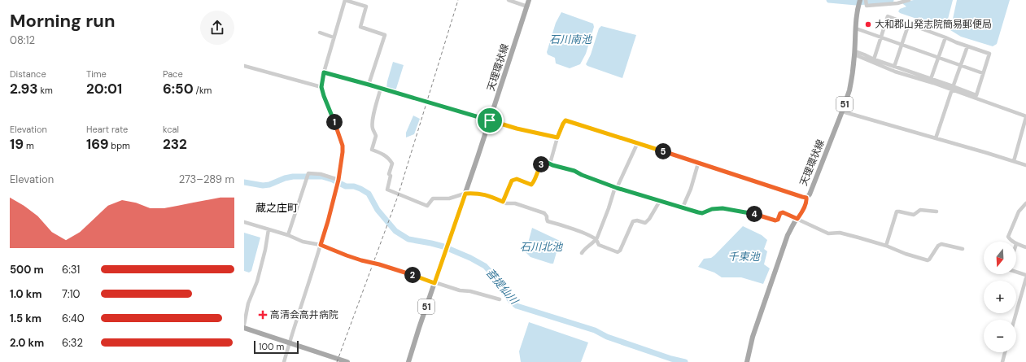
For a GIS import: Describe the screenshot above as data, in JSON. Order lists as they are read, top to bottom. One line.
{"streets":{"main road":["天理環状線","51"]},"districts":["蔵之庄町"],"water":["石川南池","石川北池","千束池","菩提仙川"],"places":{"other":["大和郡山発志院簡易郵便局"],"health":["高清会高井病院"]},"scale_bar":"100 m","north":"bottom","page":{"heading":["Morning run","08:12"],"stats":[["Distance","2.93 km"],["Time","20:01"],["Pace","6:50 /km"],["Elevation","19 m"],["Heart rate","169 bpm"],["kcal","232"]],"pins":["1","5","3","4","2"],"chart":["Elevation","273–289 m"],"map_buttons":["+","−"],"list":[{"name":"500 m","note":"6:31"},{"name":"1.0 km","note":"7:10"},{"name":"1.5 km","note":"6:40"},{"name":"2.0 km","note":"6:32"}],"scale":"100 m"}}
